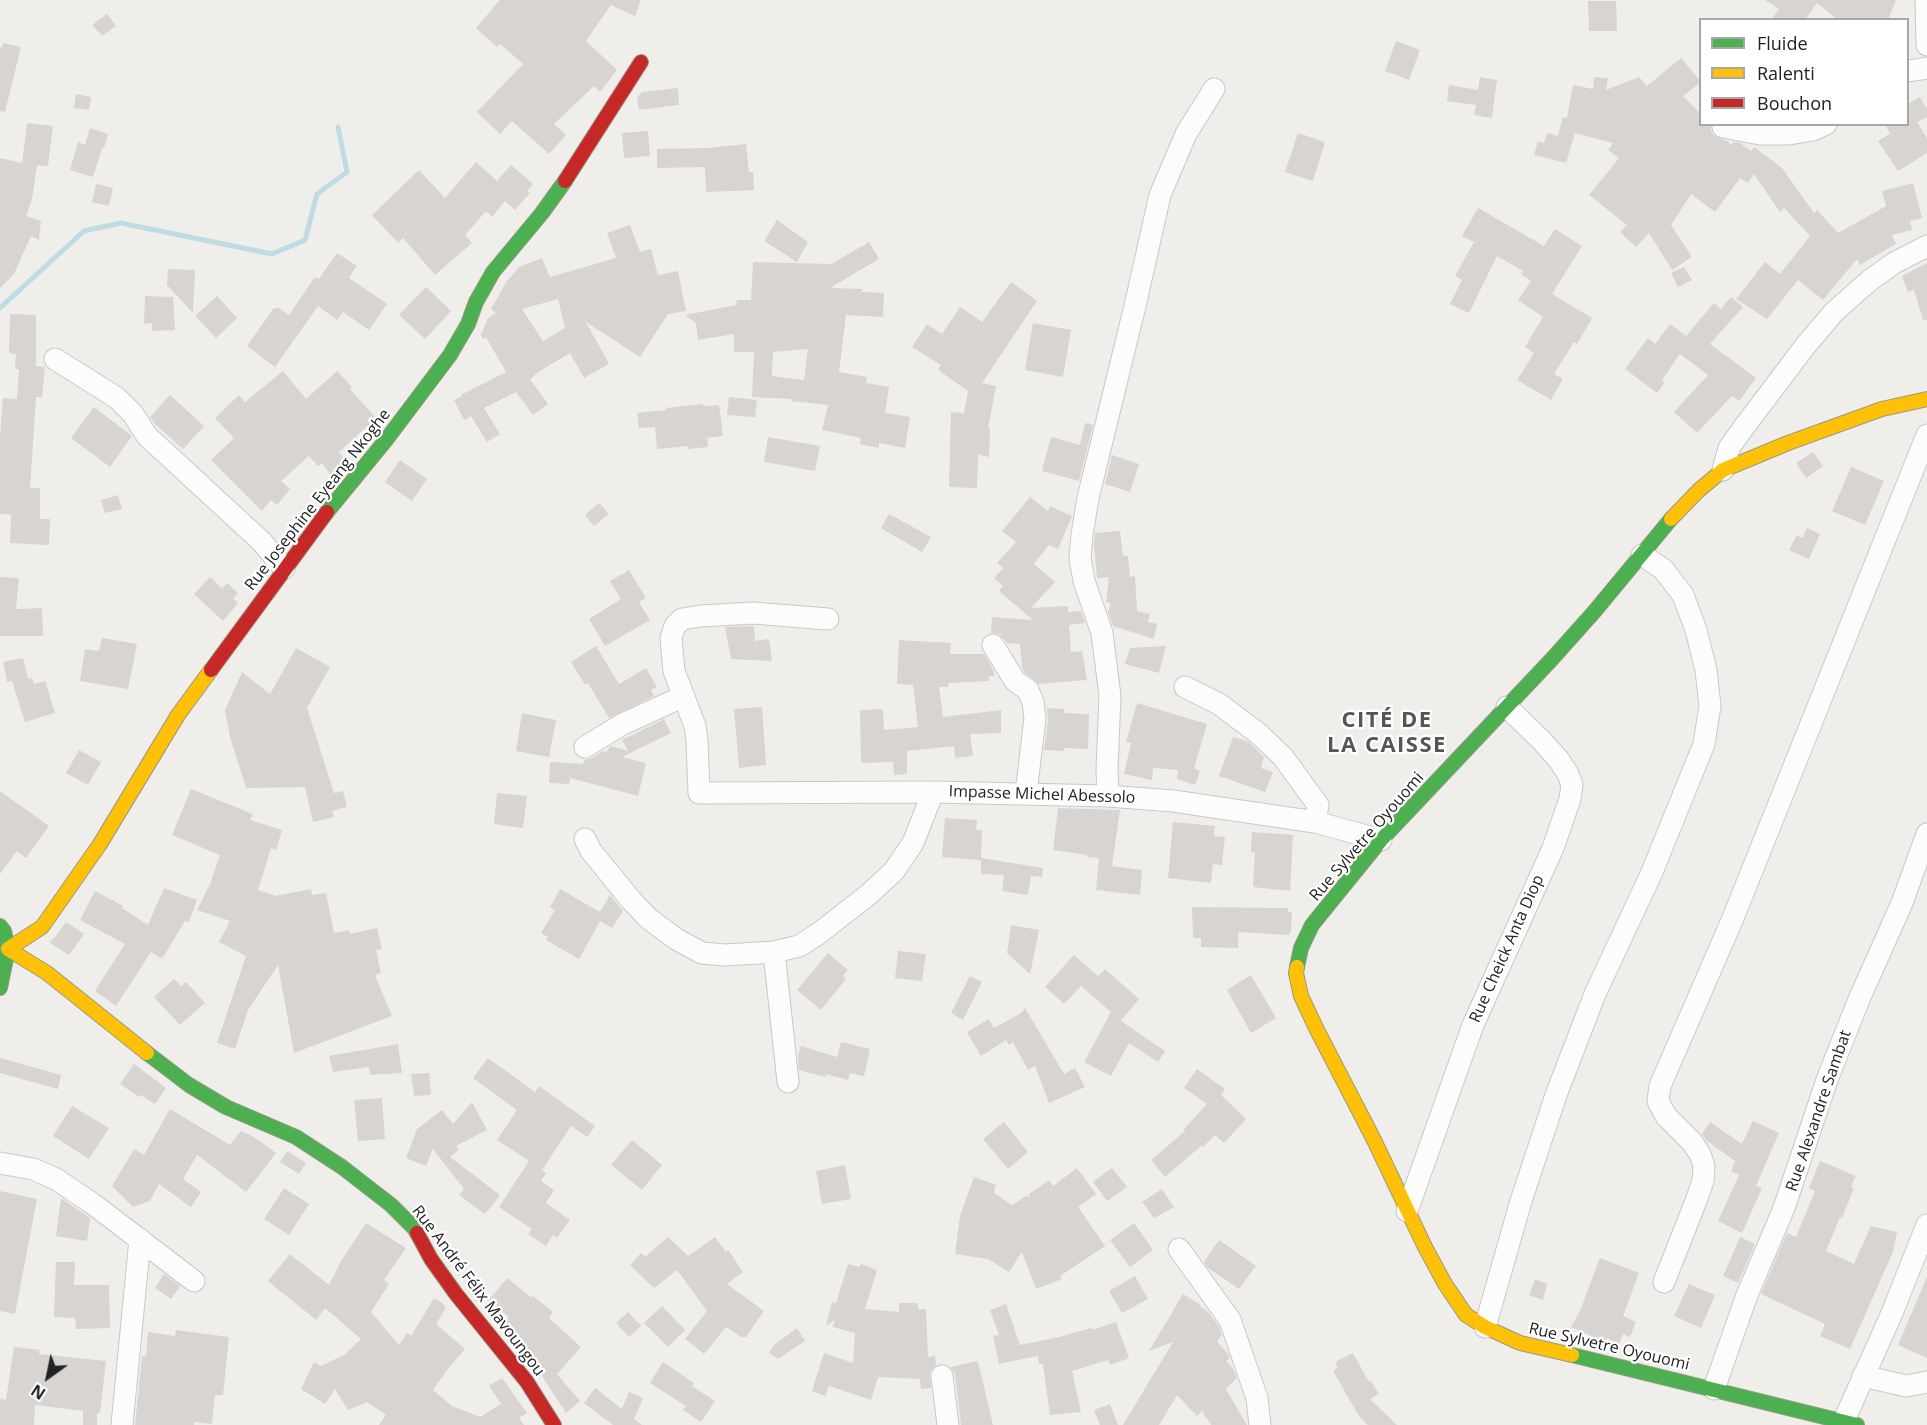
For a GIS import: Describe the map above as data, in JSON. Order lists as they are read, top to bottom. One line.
{"streets":{"street":["Rue Josephine Eyeang Nkoghe","Impasse Michel Abessolo","Rue Sylvetre Oyouomi","Rue Cheick Anta Diop","Rue Alexandre Sambat","Rue André Félix Mavoungou"]},"crossings":[["Rue Josephine Eyeang Nkoghe","Rue André Félix Mavoungou"],["Impasse Michel Abessolo","Rue Sylvetre Oyouomi"],["Rue Sylvetre Oyouomi","Rue Cheick Anta Diop"],["Rue Sylvetre Oyouomi","Rue Alexandre Sambat"]],"districts":["CITÉ DE LA CAISSE"],"legend":["Fluide","Ralenti","Bouchon"],"north":"bottom left"}
